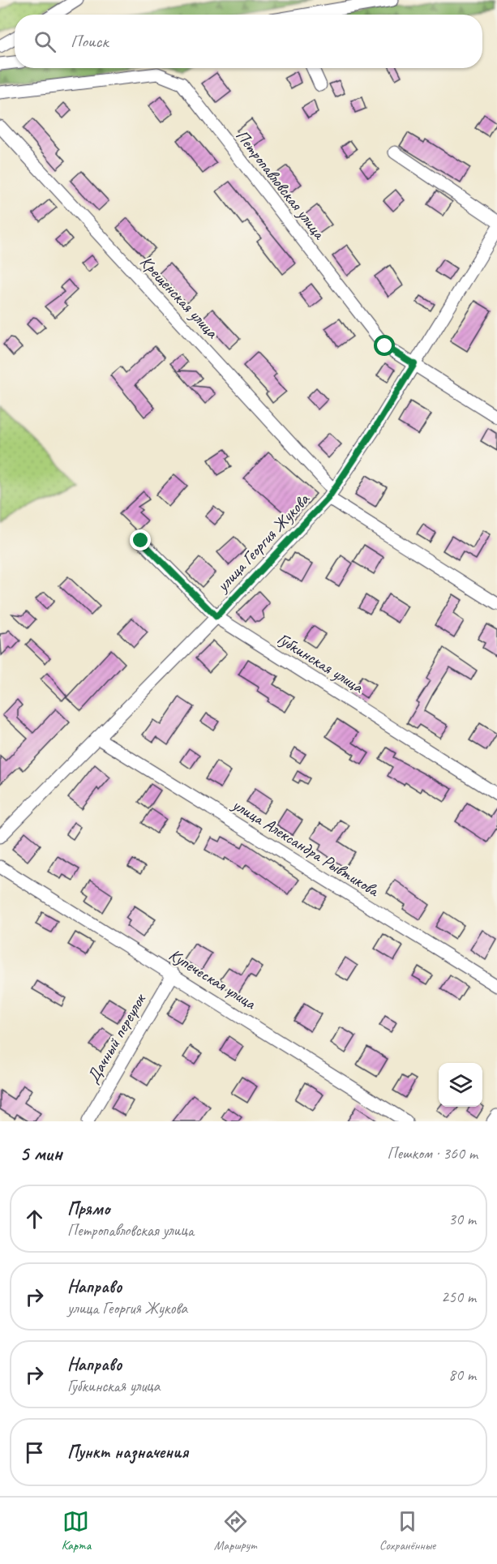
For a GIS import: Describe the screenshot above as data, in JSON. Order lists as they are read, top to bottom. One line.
{"streets":{"street":["Петропавловская улица","Крещенская улица","улица Георгия Жукова","Губкинская улица","улица Александра Рывтикова","Купеческая улица","Дачный переулок"]},"crossings":[["Петропавловская улица","улица Георгия Жукова"],["Крещенская улица","улица Георгия Жукова"],["улица Георгия Жукова","Губкинская улица"],["улица Георгия Жукова","улица Александра Рывтикова"],["Купеческая улица","Дачный переулок"]],"page":{"search":"Поиск","heading":["5 мин","Пешком · 360 m"],"list":[["Прямо","Петропавловская улица","30 m"],["Направо","улица Георгия Жукова","250 m"],["Направо","Губкинская улица","80 m"],"Пункт назначения"],"nav":["Карта","Маршрут","Сохранённые"]}}
